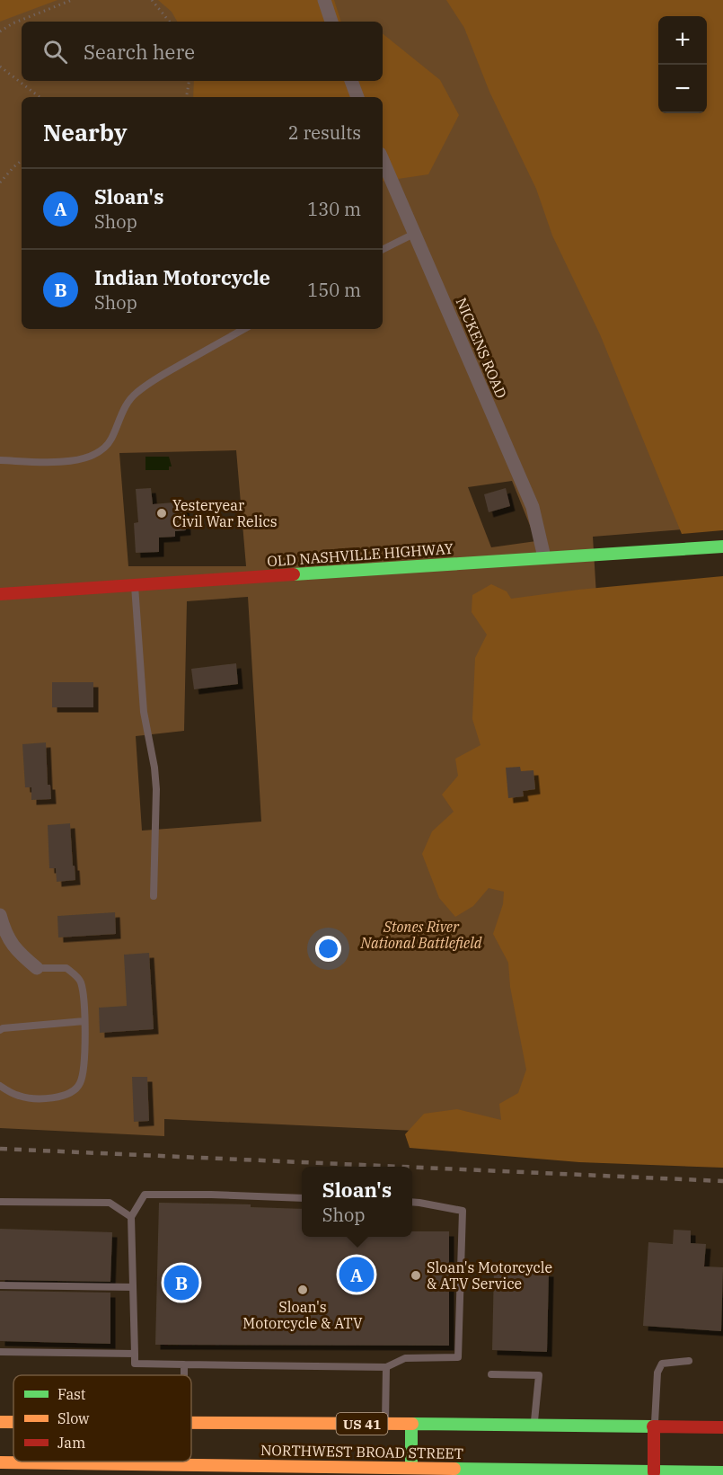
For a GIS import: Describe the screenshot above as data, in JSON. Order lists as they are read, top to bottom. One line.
{"streets":{"main road":["OLD NASHVILLE HIGHWAY","US 41","NORTHWEST BROAD STREET"],"street":["NICKENS ROAD"]},"crossings":[["NICKENS ROAD","OLD NASHVILLE HIGHWAY"]],"parks":["Stones River National Battlefield"],"places":["Yesteryear Civil War Relics","Sloan's Motorcycle & ATV Service","Sloan's Motorcycle & ATV"],"legend":["Fast","Slow","Jam"],"page":{"map_buttons":["+","−"],"search":"Search here","heading":["Nearby","2 results"],"list":[{"mark":"A","name":"Sloan's","note":"Shop","value":"130 m"},{"mark":"B","name":"Indian Motorcycle","note":"Shop","value":"150 m"}],"popup":["Sloan's","Shop"],"pins":["A","B"]}}
